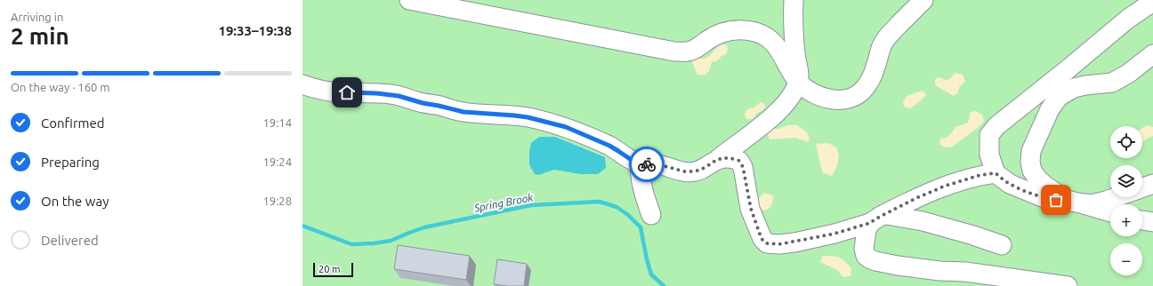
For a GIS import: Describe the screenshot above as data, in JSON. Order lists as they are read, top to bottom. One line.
{"water":["Spring Brook"],"scale_bar":"20 m","page":{"heading":["2 min","Arriving in","19:33–19:38"],"bar":"On the way · 160 m","list":[["Confirmed","19:14"],["Preparing","19:24"],["On the way","19:28"],"Delivered"],"map_buttons":["+","−"],"scale":"20 m"}}
